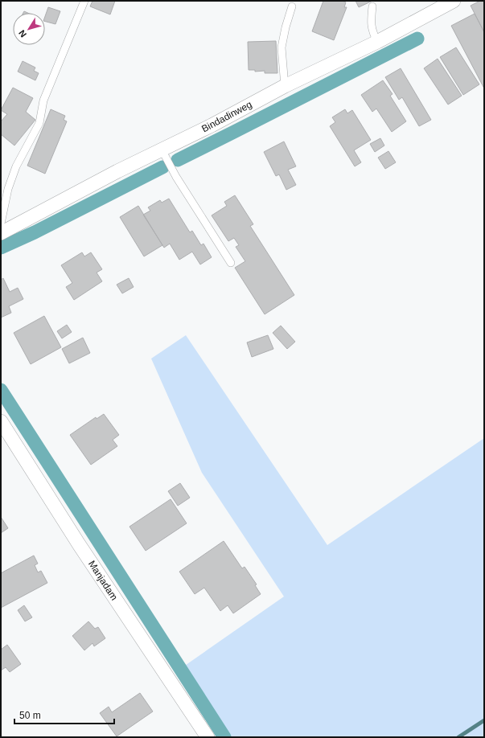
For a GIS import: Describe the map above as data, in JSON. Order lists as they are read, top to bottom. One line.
{"streets":{"street":["Bindadinweg","Manjadam"]},"scale_bar":"50 m","north":"bottom left"}
